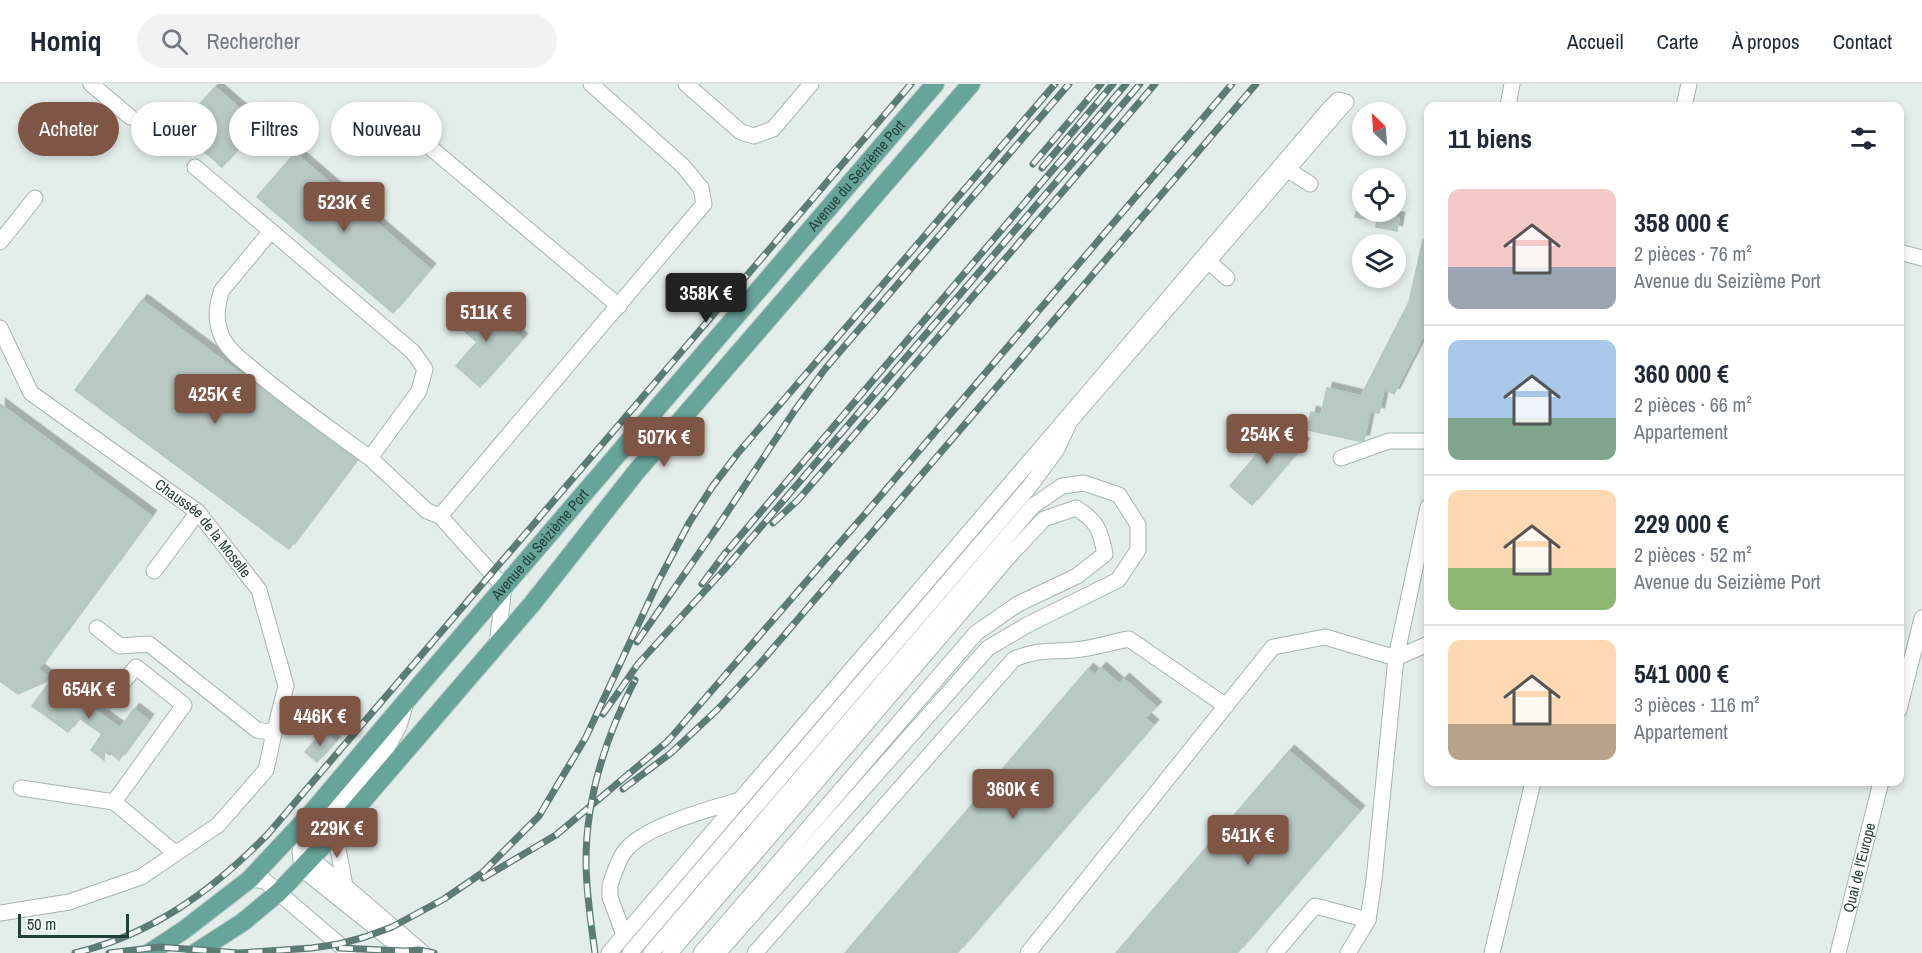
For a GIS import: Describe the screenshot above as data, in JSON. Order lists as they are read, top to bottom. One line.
{"streets":{"main road":["Avenue du Seizième Port"],"lane":["Chaussée de la Moselle","Quai de l'Europe"]},"scale_bar":"50 m","north":"top left","page":{"header":"Homiq","search":"Rechercher","nav":["Accueil","Carte","À propos","Contact"],"chip":["Acheter","Louer","Filtres","Nouveau"],"heading":"11 biens","list":[{"name":"358 000 €","note":"2 pièces · 76 m² · Avenue du Seizième Port"},{"name":"360 000 €","note":"2 pièces · 66 m² · Appartement"},{"name":"229 000 €","note":"2 pièces · 52 m² · Avenue du Seizième Port"},{"name":"541 000 €","note":"3 pièces · 116 m² · Appartement"}],"price":["523K €","358K €","511K €","425K €","254K €","507K €","654K €","446K €","360K €","229K €","541K €"],"scale":"50 m"}}
